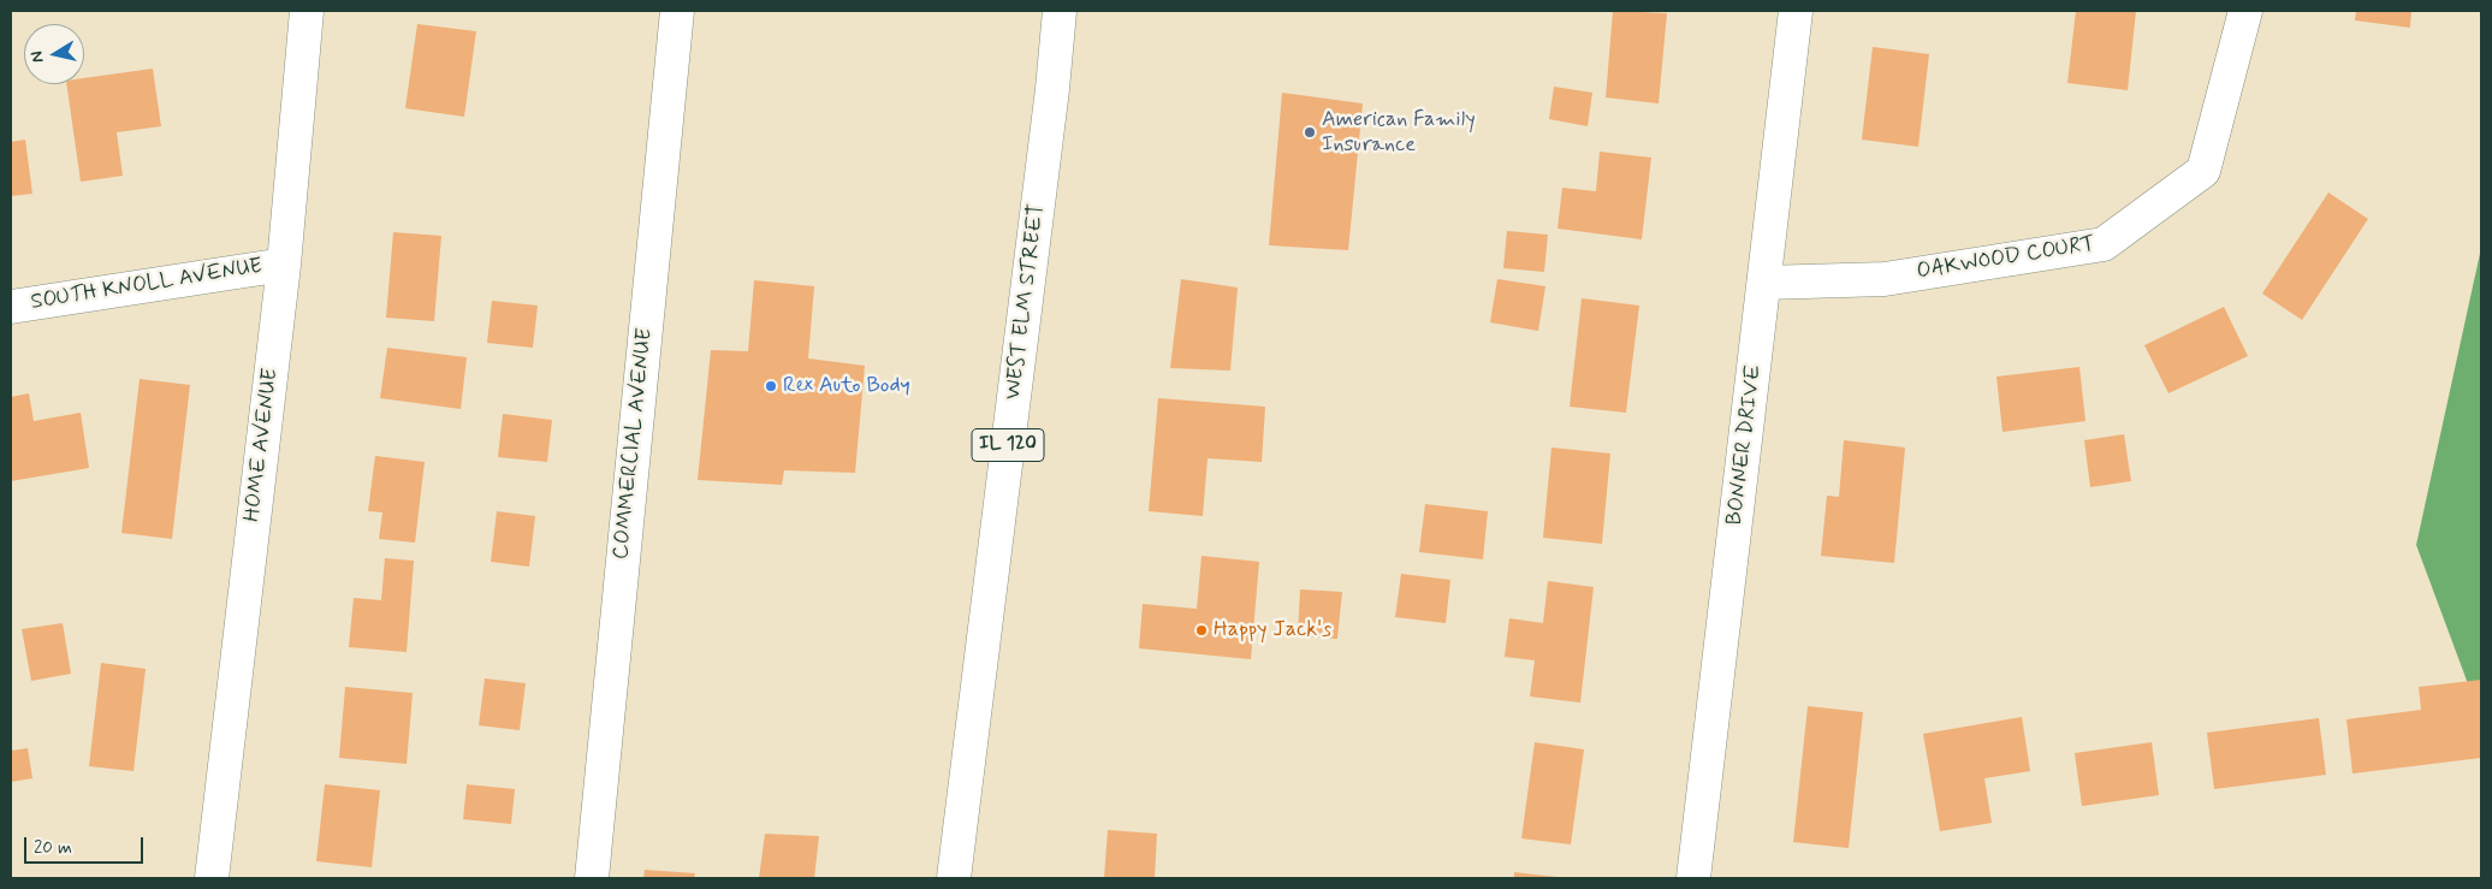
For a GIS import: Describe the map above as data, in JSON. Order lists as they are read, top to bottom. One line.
{"streets":{"street":["OAKWOOD COURT","SOUTH KNOLL AVENUE","WEST ELM STREET","COMMERCIAL AVENUE","HOME AVENUE","IL 120","BONNER DRIVE"]},"crossings":[["OAKWOOD COURT","BONNER DRIVE"],["SOUTH KNOLL AVENUE","HOME AVENUE"]],"places":["American Family Insurance","Rex Auto Body","Happy Jack's"],"scale_bar":"20 m","north":"left"}
